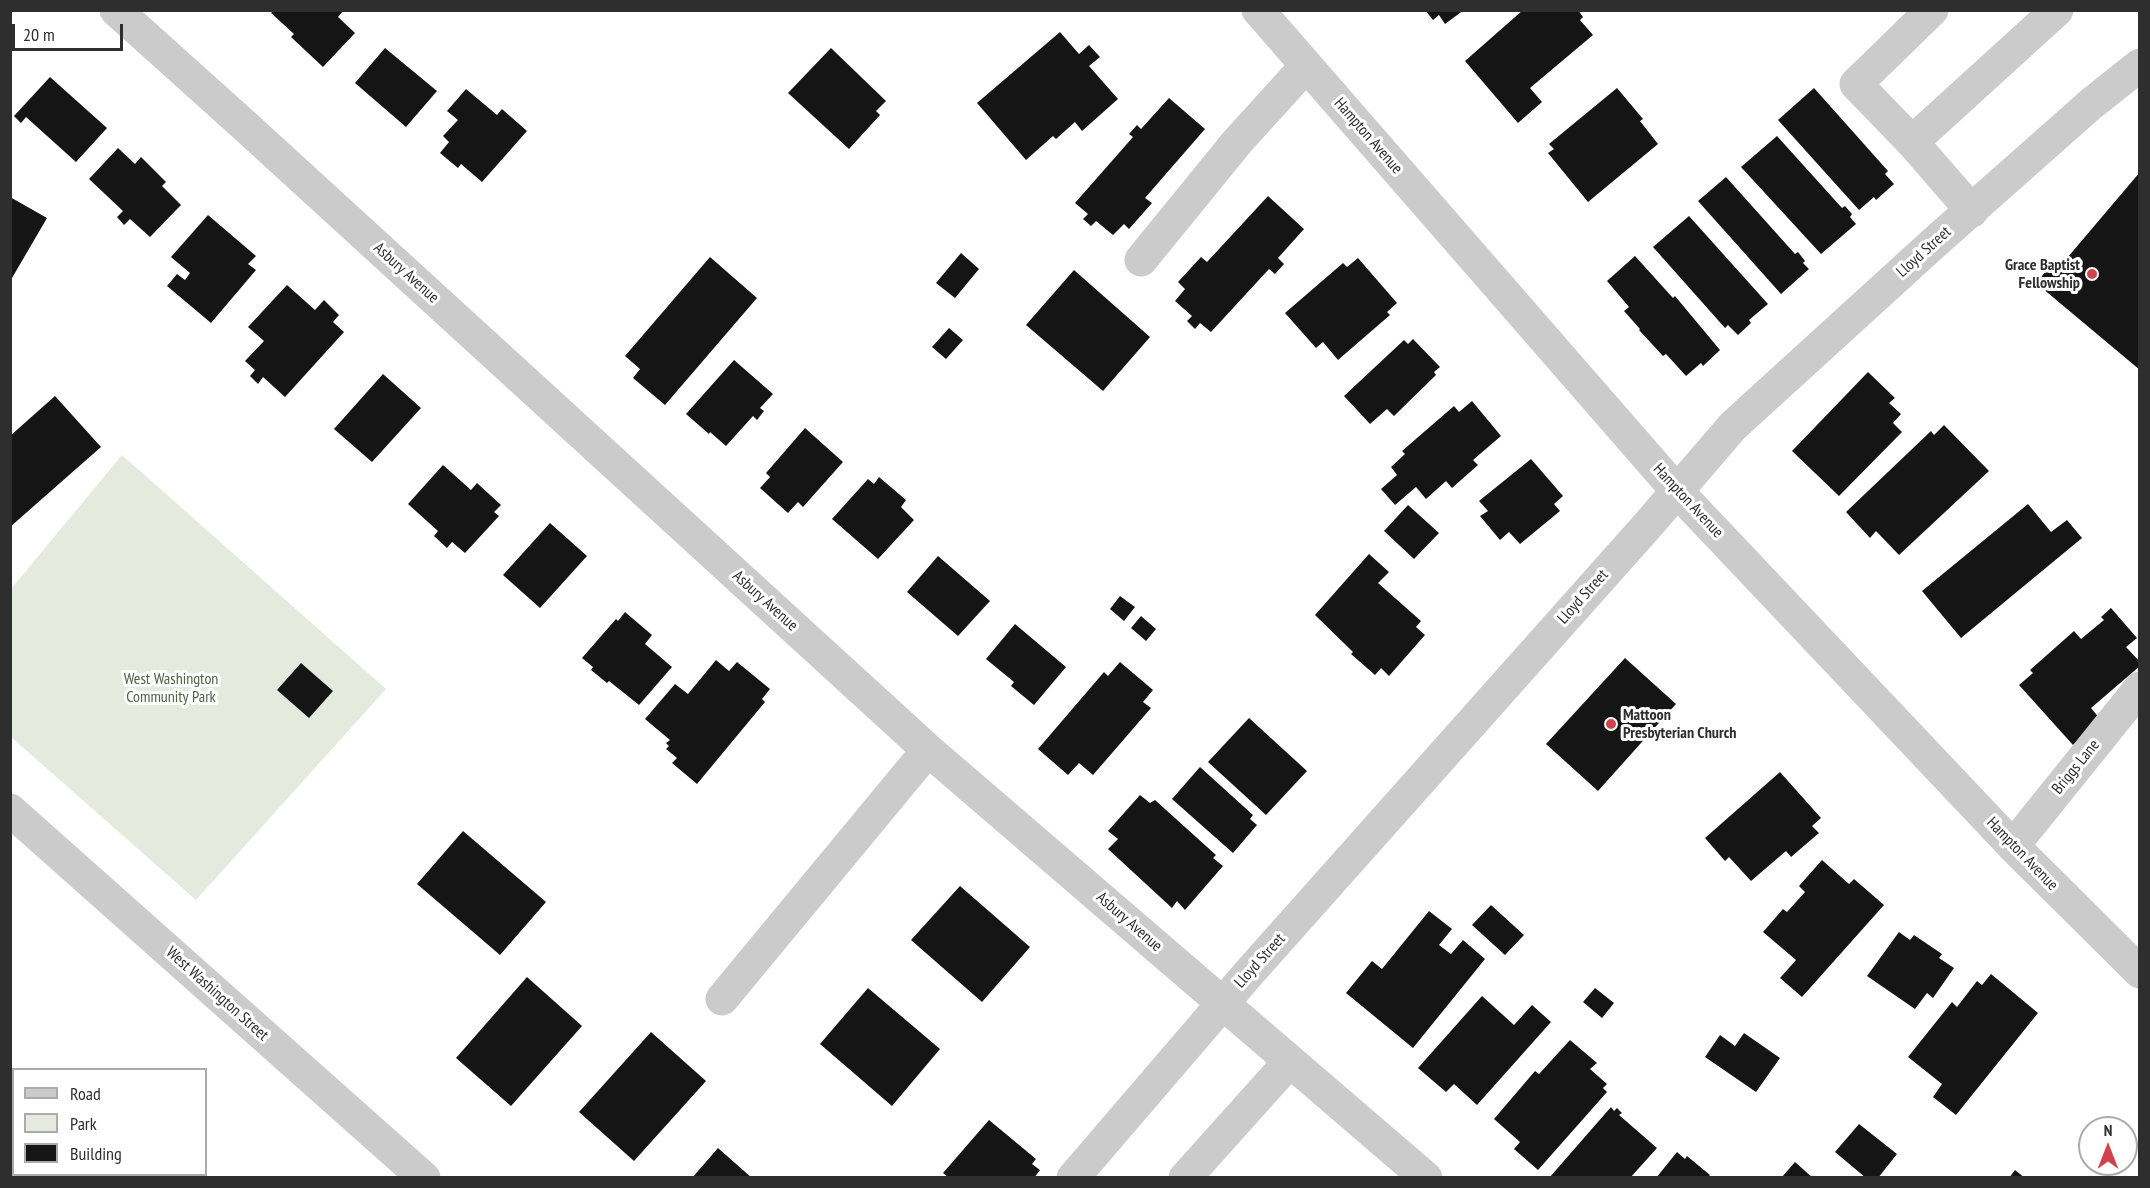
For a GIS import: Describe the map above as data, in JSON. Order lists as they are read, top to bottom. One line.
{"streets":{"street":["Hampton Avenue","Lloyd Street","Asbury Avenue","Briggs Lane","West Washington Street"]},"crossings":[["Hampton Avenue","Lloyd Street"],["Hampton Avenue","Briggs Lane"],["Lloyd Street","Asbury Avenue"]],"parks":["West Washington Community Park"],"places":["Grace Baptist Fellowship","Mattoon Presbyterian Church"],"legend":["Road","Park","Building"],"scale_bar":"20 m","north":"top"}
